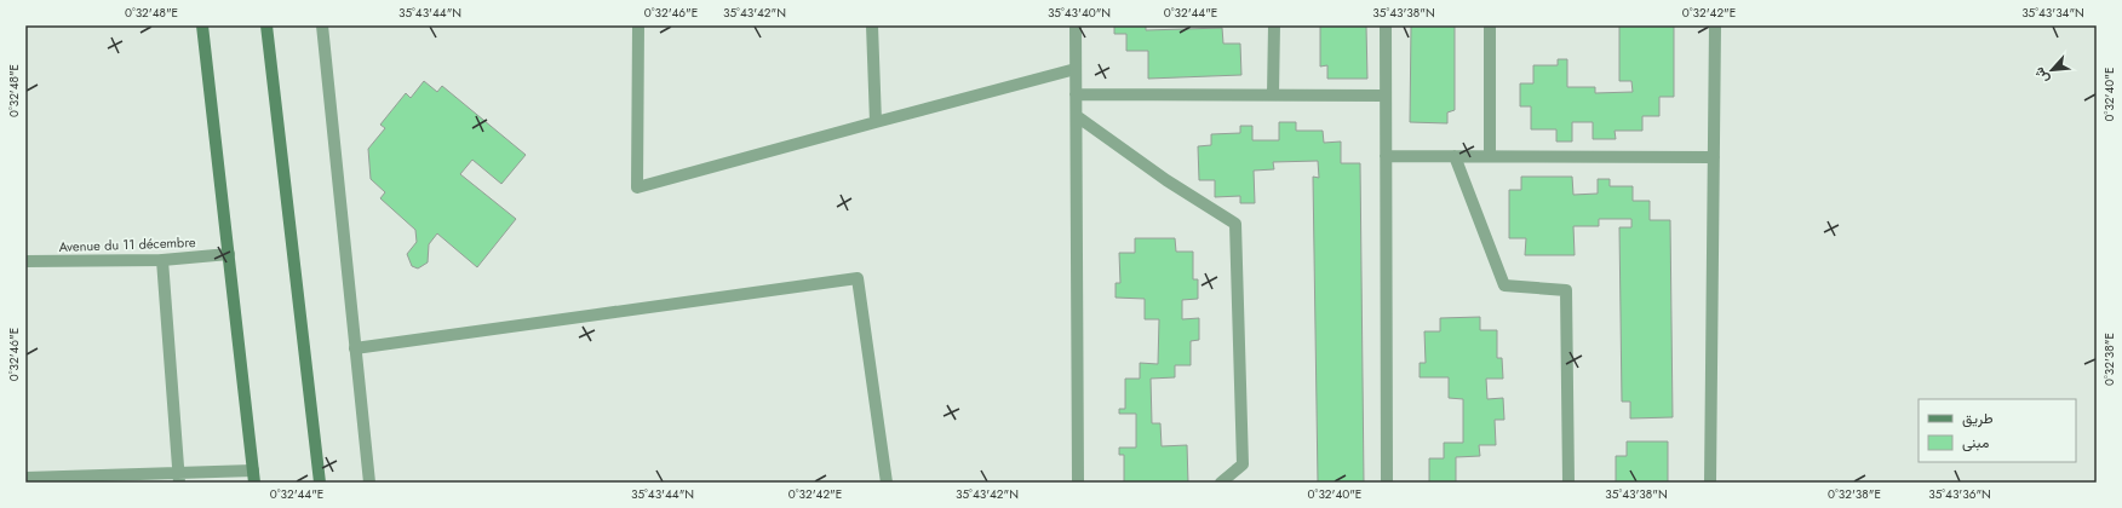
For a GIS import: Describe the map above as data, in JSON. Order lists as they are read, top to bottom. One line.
{"streets":{"street":["Avenue du 11 décembre"]},"legend":["طريق","مبنى"],"north":"bottom left","coordinates":["0°32'48\"E","35°43'44\"N","0°32'46\"E","35°43'42\"N","35°43'40\"N","0°32'44\"E","35°43'38\"N","0°32'42\"E","35°43'34\"N","0°32'40\"E","0°32'38\"E","35°43'36\"N"]}
